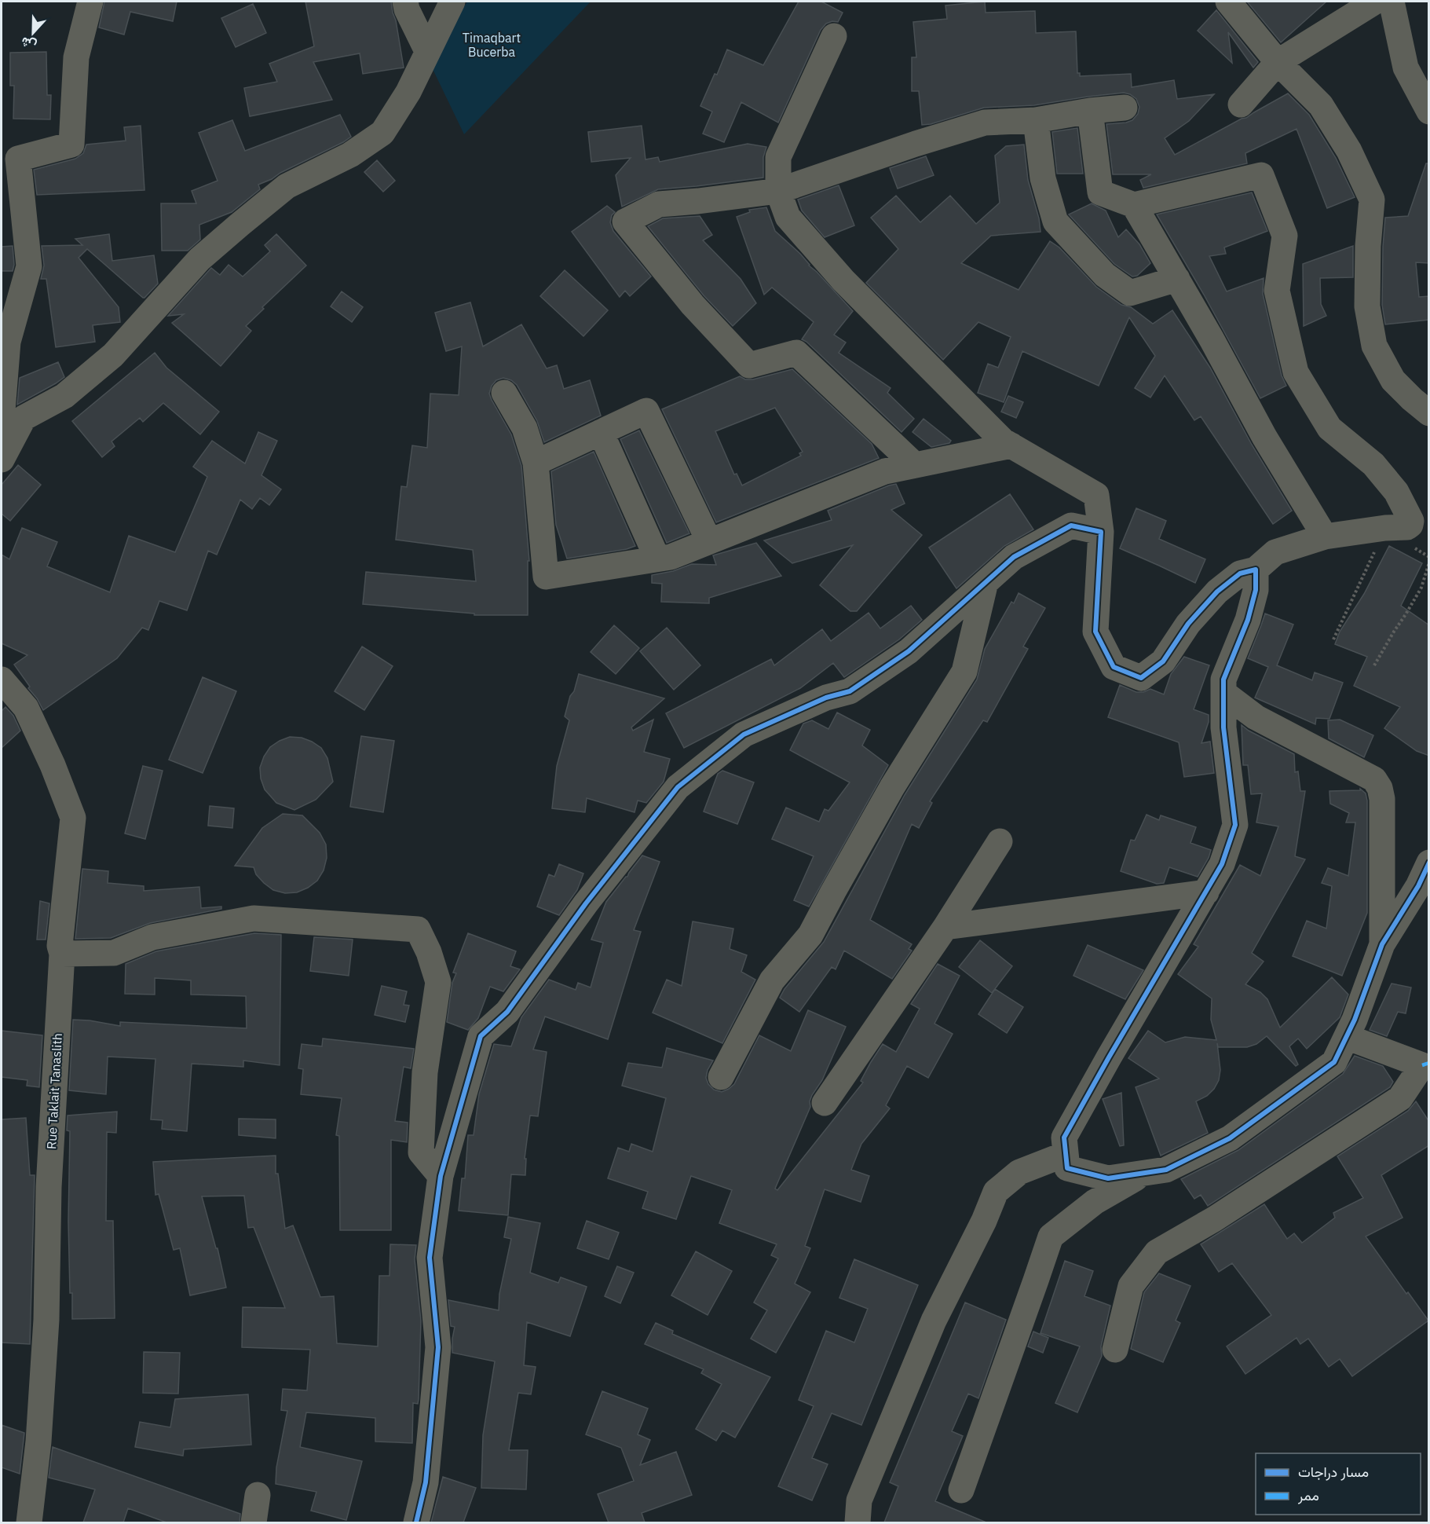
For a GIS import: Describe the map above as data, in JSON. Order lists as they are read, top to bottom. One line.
{"streets":{"street":["Rue Taklait Tanaslith"]},"parks":["Timaqbart Bucerba"],"legend":["مسار دراجات","ممر"],"north":"bottom"}
